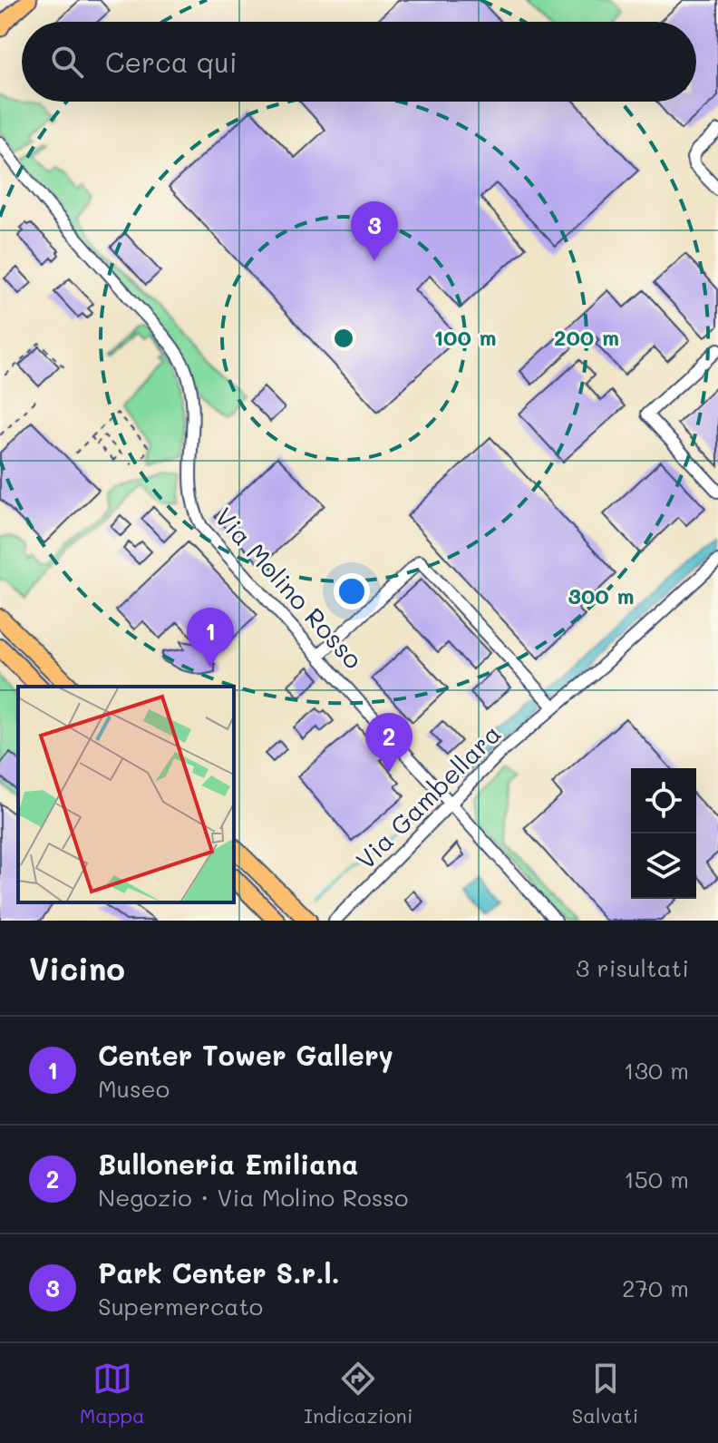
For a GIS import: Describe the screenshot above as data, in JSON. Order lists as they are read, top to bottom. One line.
{"streets":{"street":["Via Molino Rosso","Via Gambellara"]},"crossings":[["Via Molino Rosso","Via Gambellara"]],"page":{"search":"Cerca qui","pins":["3","1","2"],"heading":["Vicino","3 risultati"],"list":[{"mark":"1","name":"Center Tower Gallery","note":"Museo","value":"130 m"},{"mark":"2","name":"Bulloneria Emiliana","note":"Negozio · Via Molino Rosso","value":"150 m"},{"mark":"3","name":"Park Center S.r.l.","note":"Supermercato","value":"270 m"}],"nav":["Mappa","Indicazioni","Salvati"]},"rings":["100 m","200 m","300 m"]}
